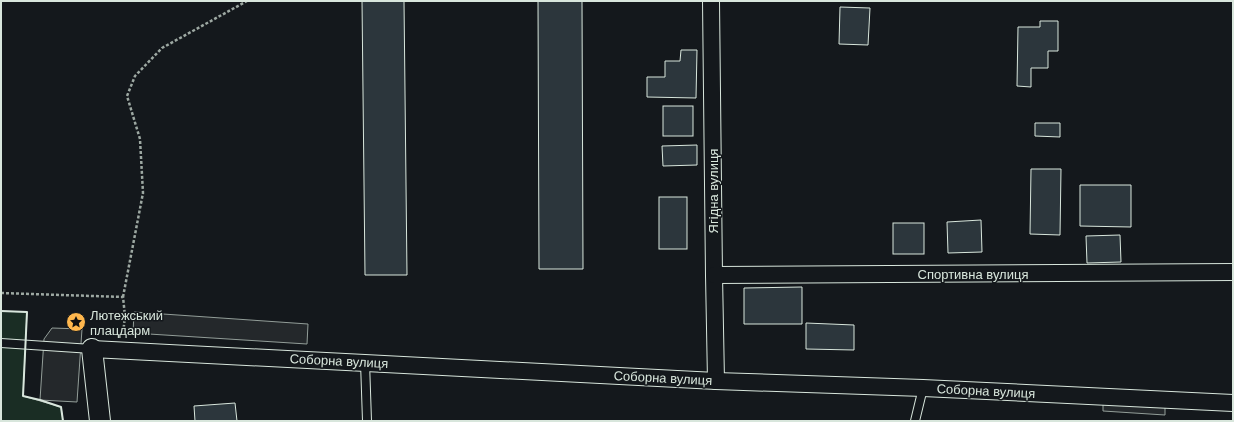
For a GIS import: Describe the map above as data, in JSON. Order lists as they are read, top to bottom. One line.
{"streets":{"street":["Ягідна вулиця","Спортивна вулиця","Соборна вулиця"]},"crossings":[["Ягідна вулиця","Спортивна вулиця"],["Ягідна вулиця","Соборна вулиця"]],"places":{"place":["Лютежський плацдарм"]}}
